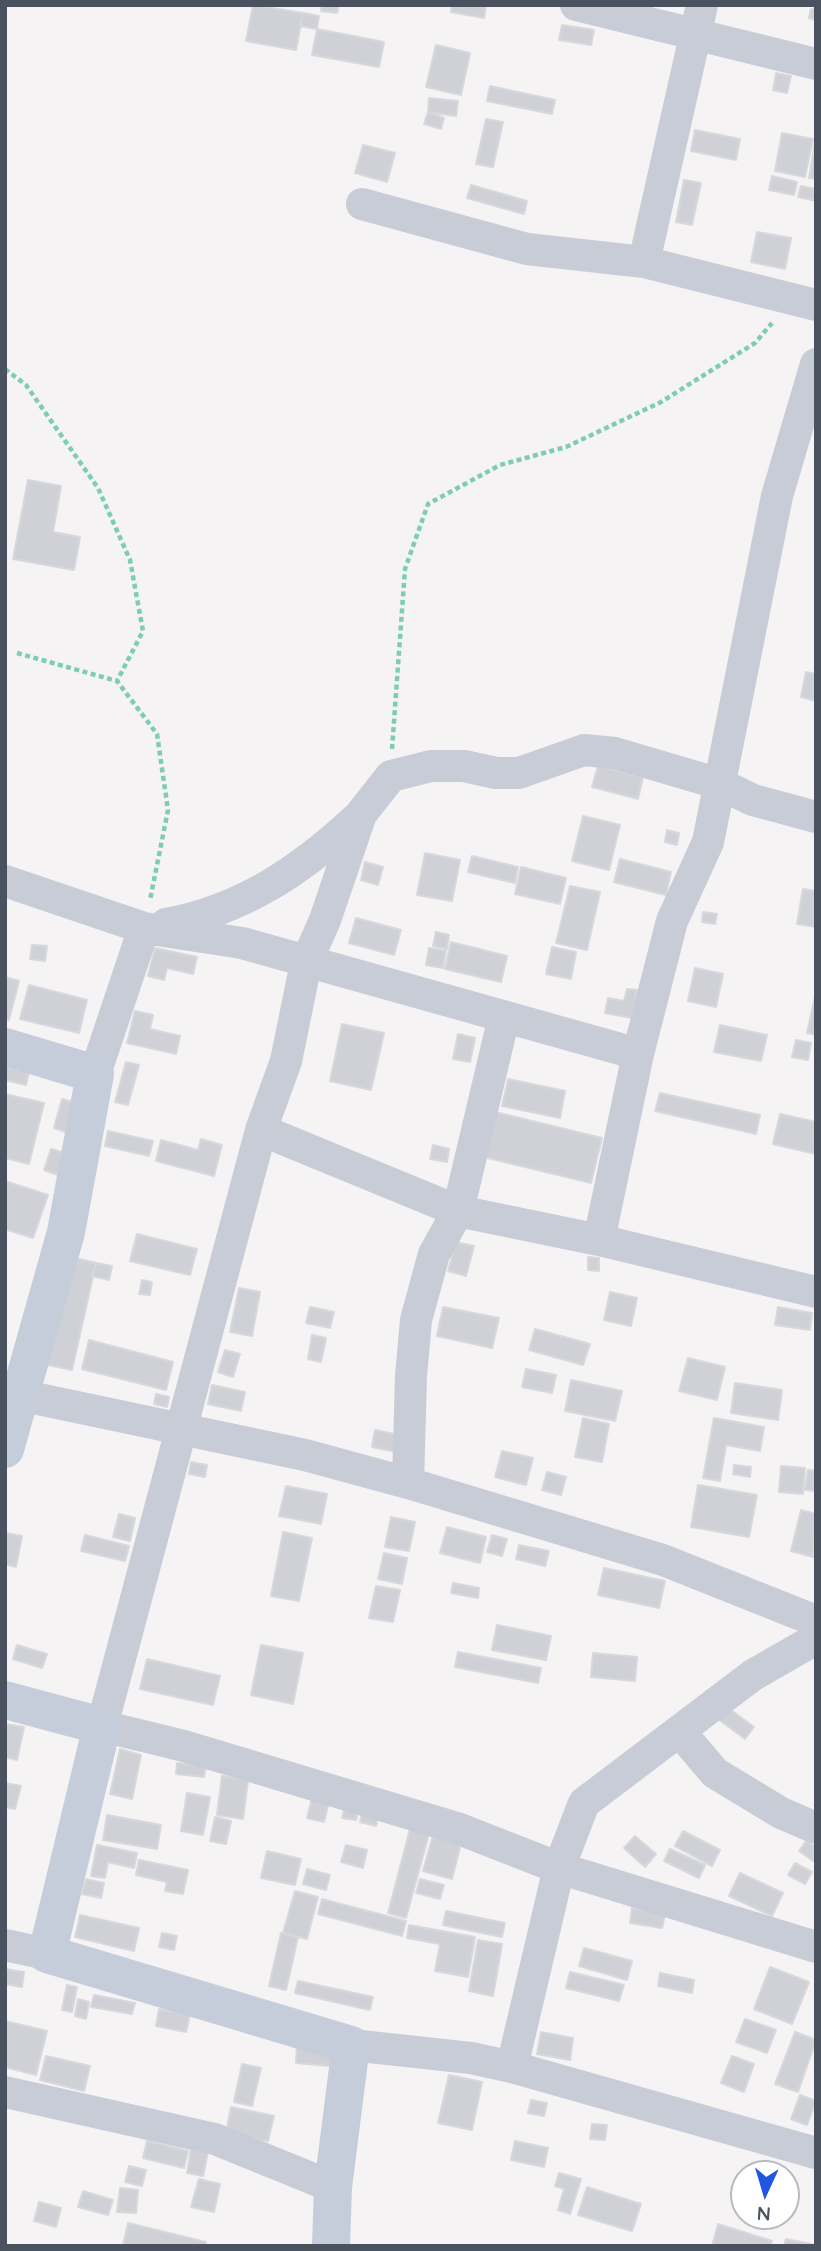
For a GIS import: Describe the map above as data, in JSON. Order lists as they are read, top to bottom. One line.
{"north":"bottom"}
